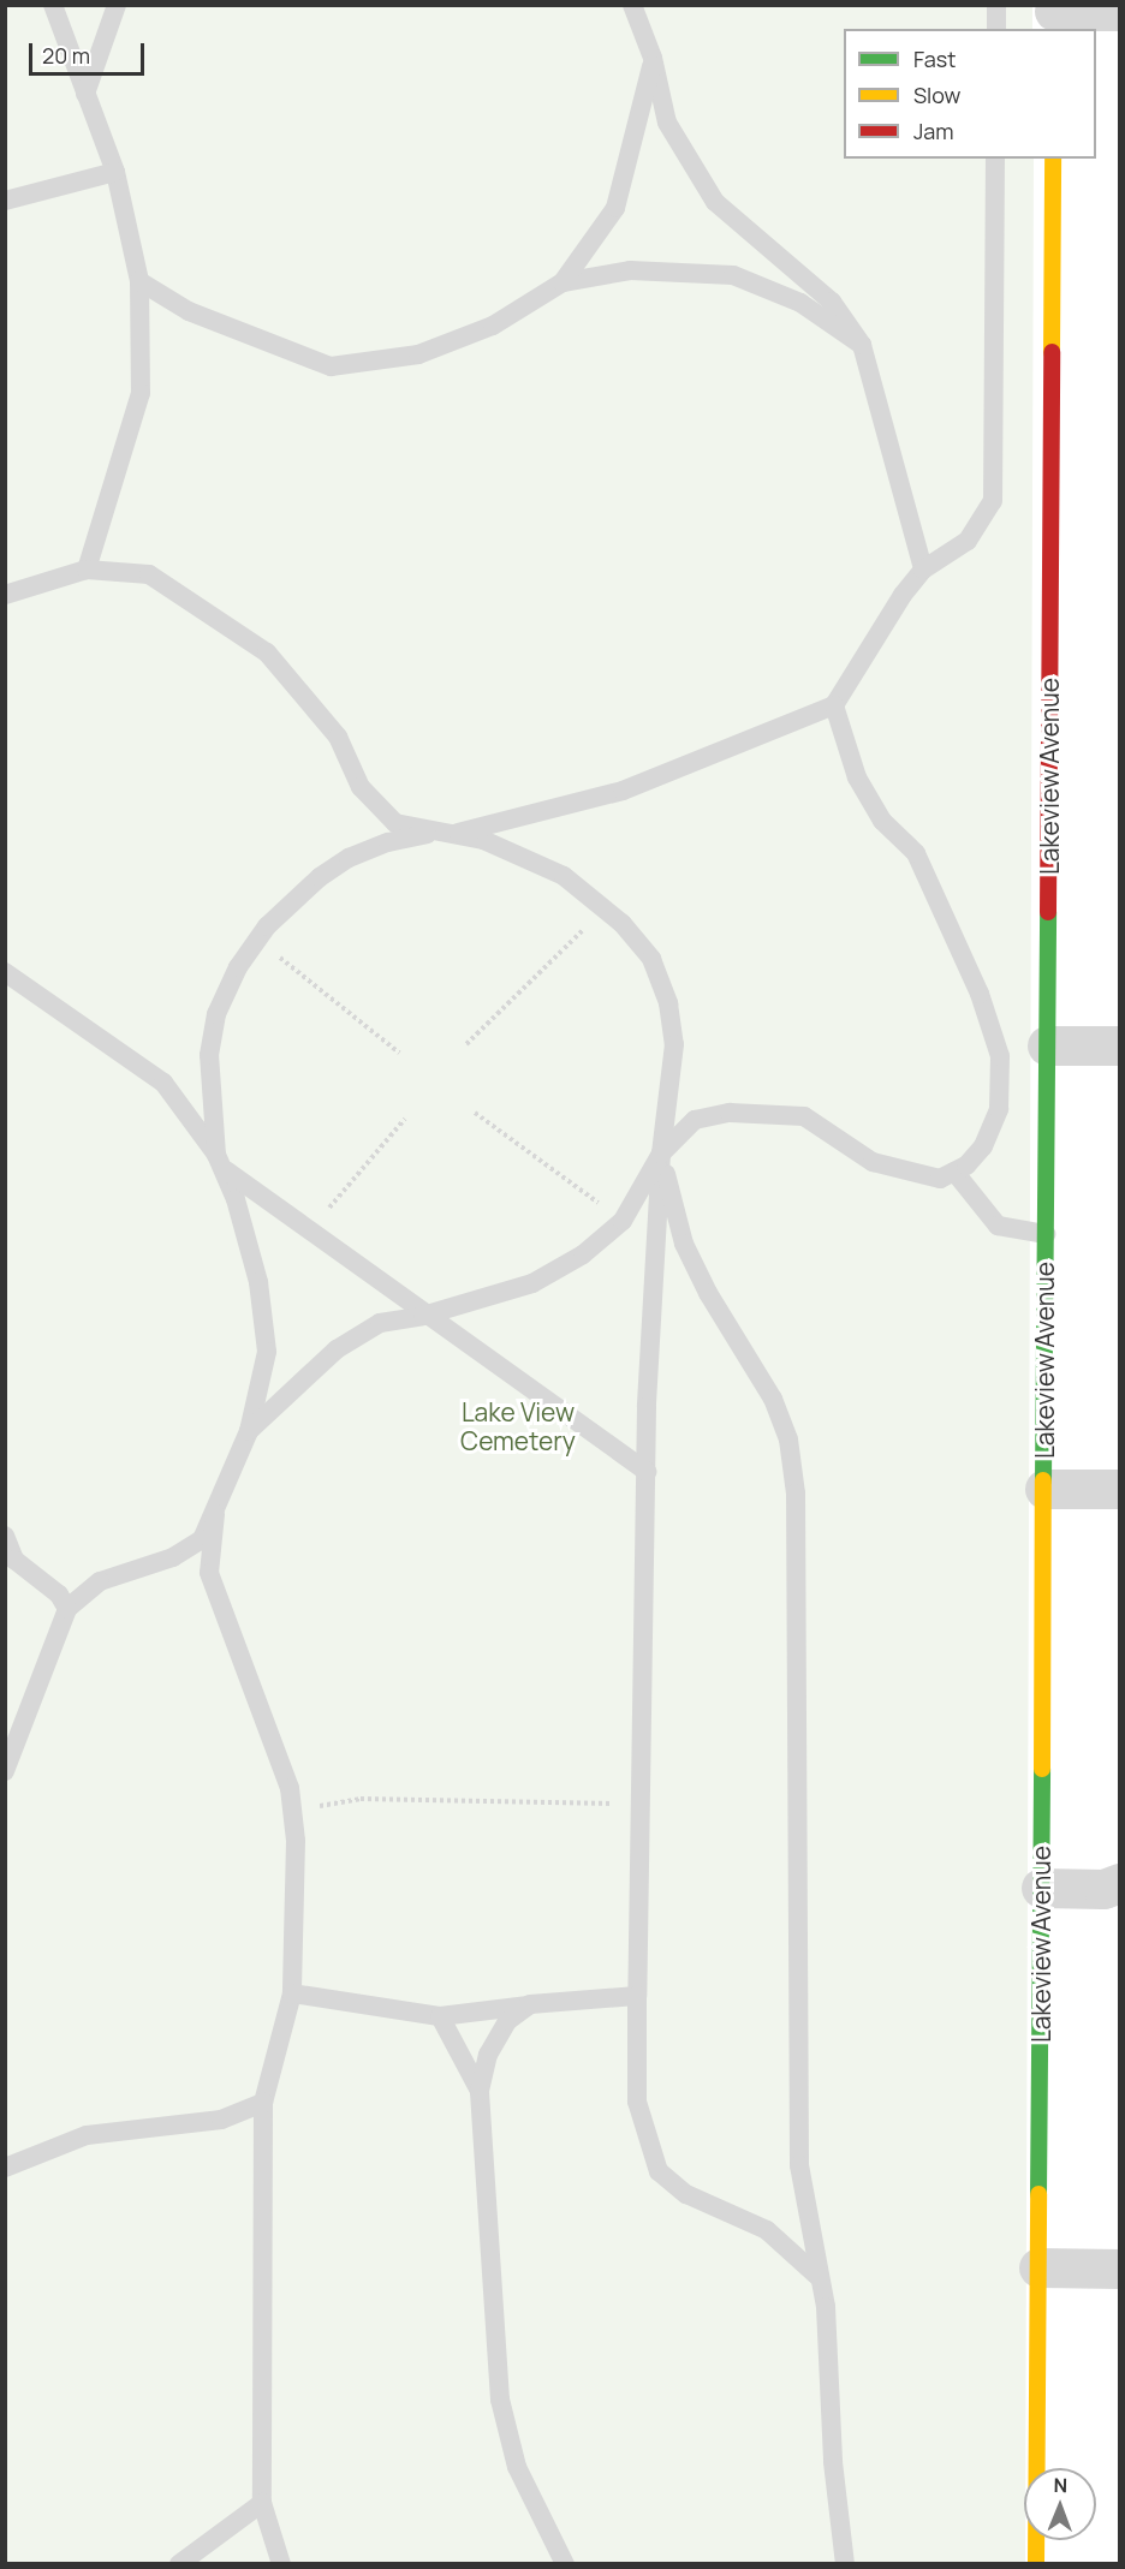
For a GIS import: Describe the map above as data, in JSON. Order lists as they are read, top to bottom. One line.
{"streets":{"street":["Lakeview Avenue"]},"parks":["Lake View Cemetery"],"legend":["Fast","Slow","Jam"],"scale_bar":"20 m","north":"top"}
